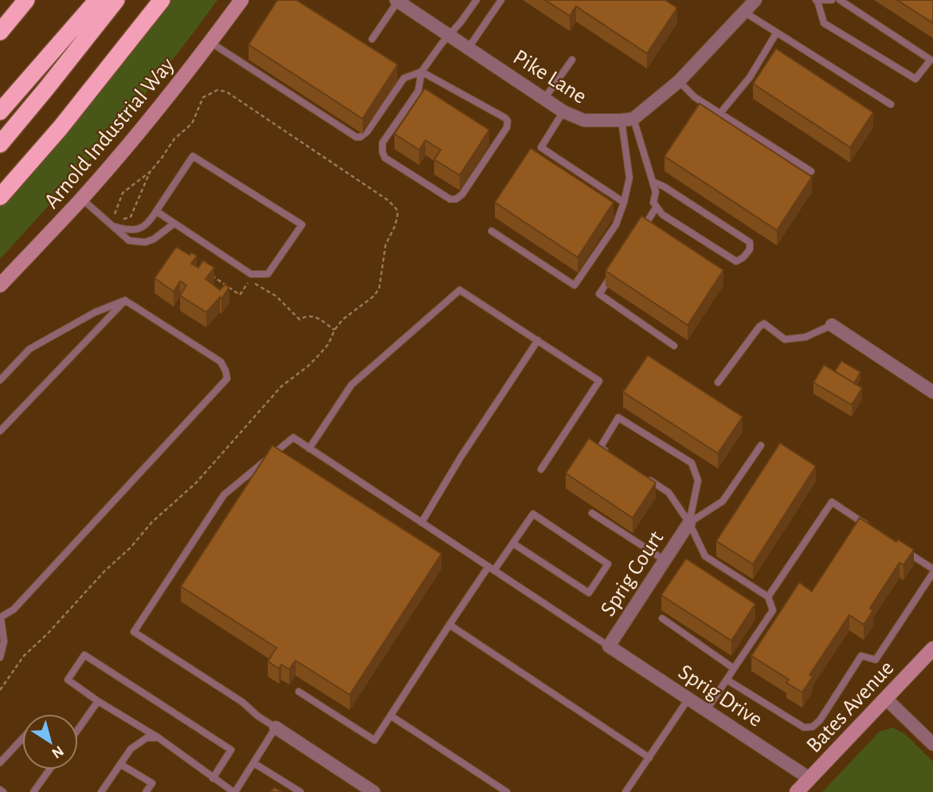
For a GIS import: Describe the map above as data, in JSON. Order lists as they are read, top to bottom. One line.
{"streets":{"street":["Pike Lane","Arnold Industrial Way","Sprig Court","Sprig Drive","Bates Avenue"]},"crossings":[["Sprig Court","Sprig Drive"],["Sprig Drive","Bates Avenue"]],"north":"bottom right"}
